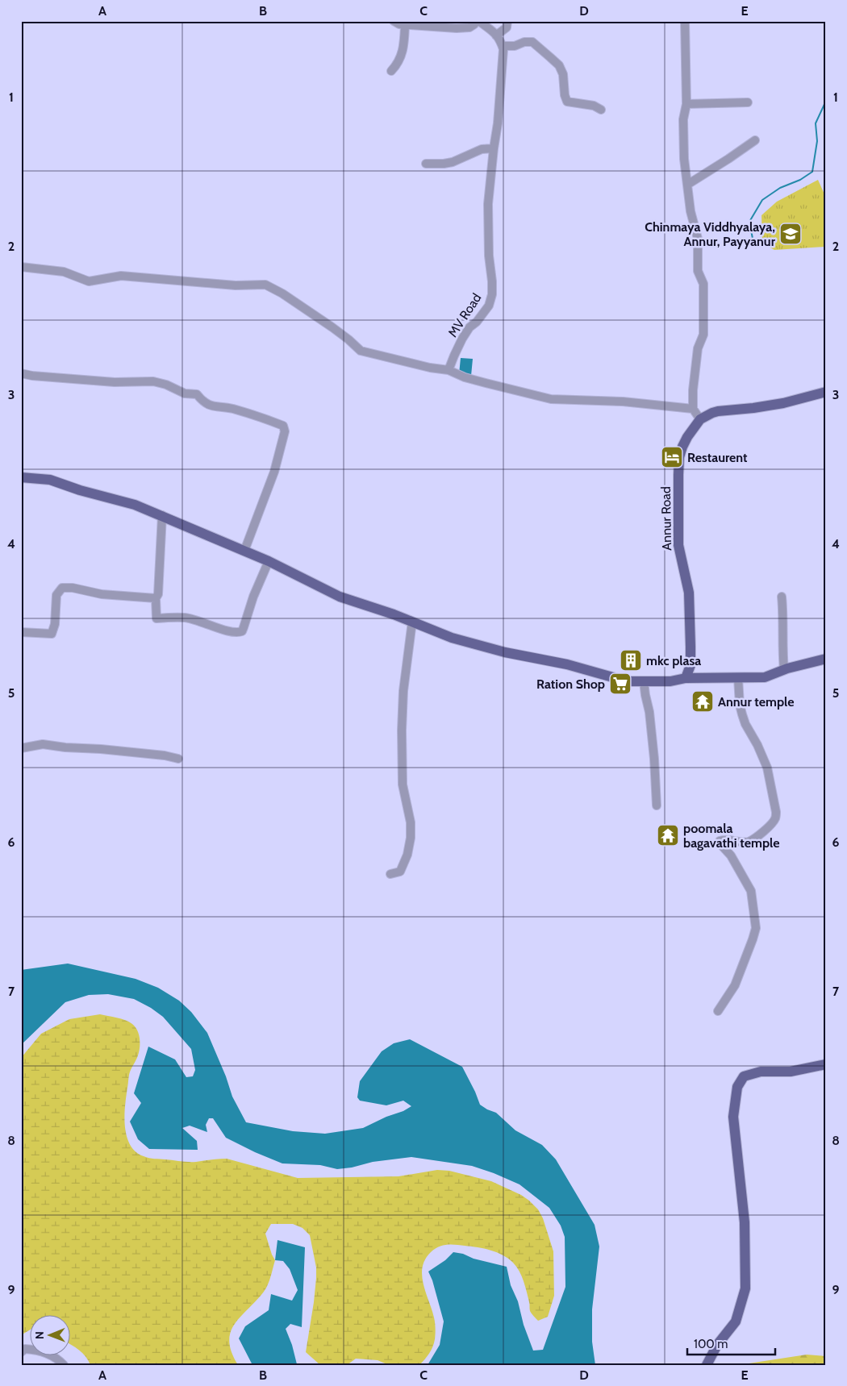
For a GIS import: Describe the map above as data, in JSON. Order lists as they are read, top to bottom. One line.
{"streets":{"main road":["Annur Road"],"street":["MV Road"]},"places":{"school or university":["Chinmaya Viddhyalaya, Annur, Payyanur"],"hotel":["Restaurent"],"building":["mkc plasa"],"supermarket":["Ration Shop"],"temple":["Annur temple","poomala bagavathi temple"]},"scale_bar":"100 m","north":"left","grid":{"columns":["A","B","C","D","E"],"rows":["1","2","3","4","5","6","7","8","9"]}}
